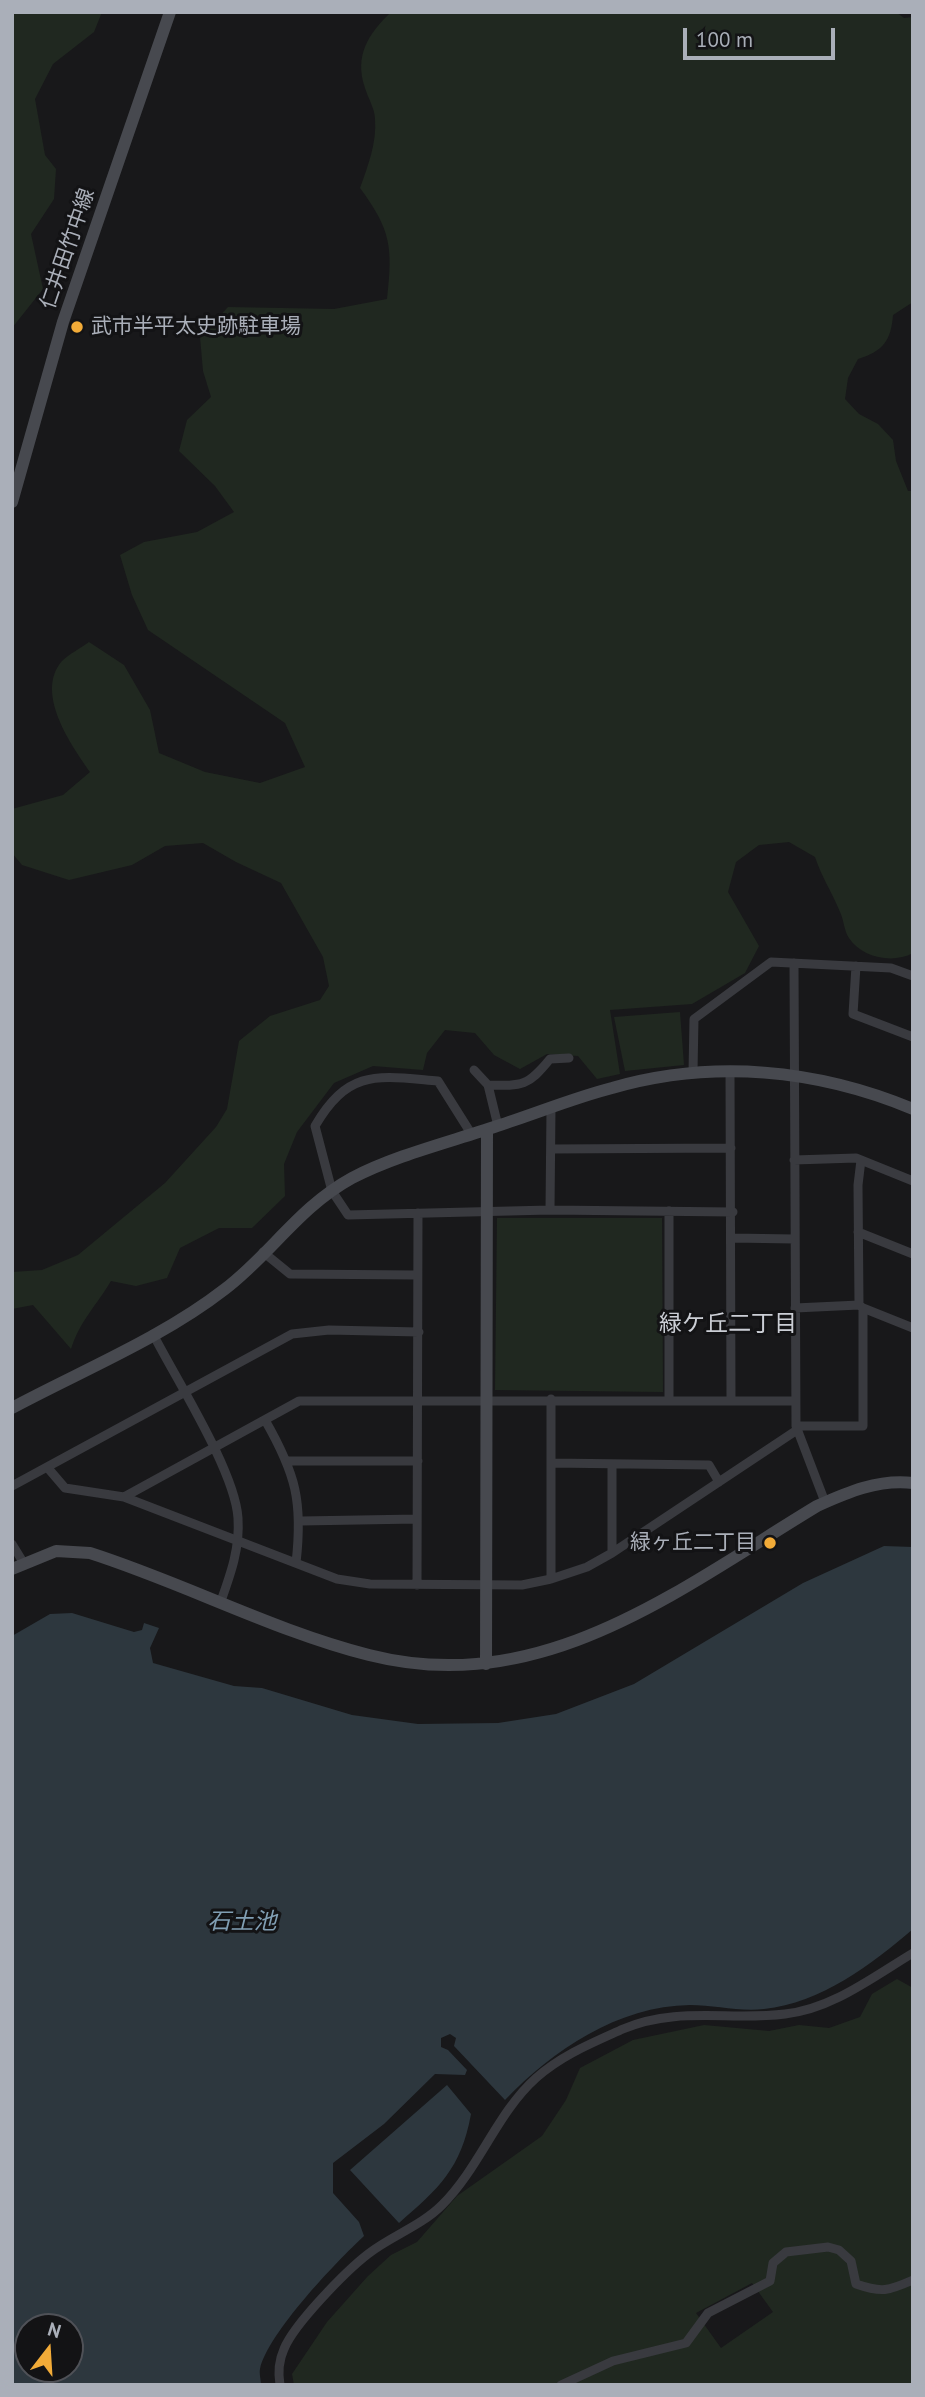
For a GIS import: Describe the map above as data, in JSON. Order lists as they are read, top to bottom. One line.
{"streets":{"street":["仁井田竹中線"]},"districts":["緑ケ丘二丁目"],"water":["石土池"],"places":["武市半平太史跡駐車場","緑ヶ丘二丁目"],"scale_bar":"100 m","north":"top"}
